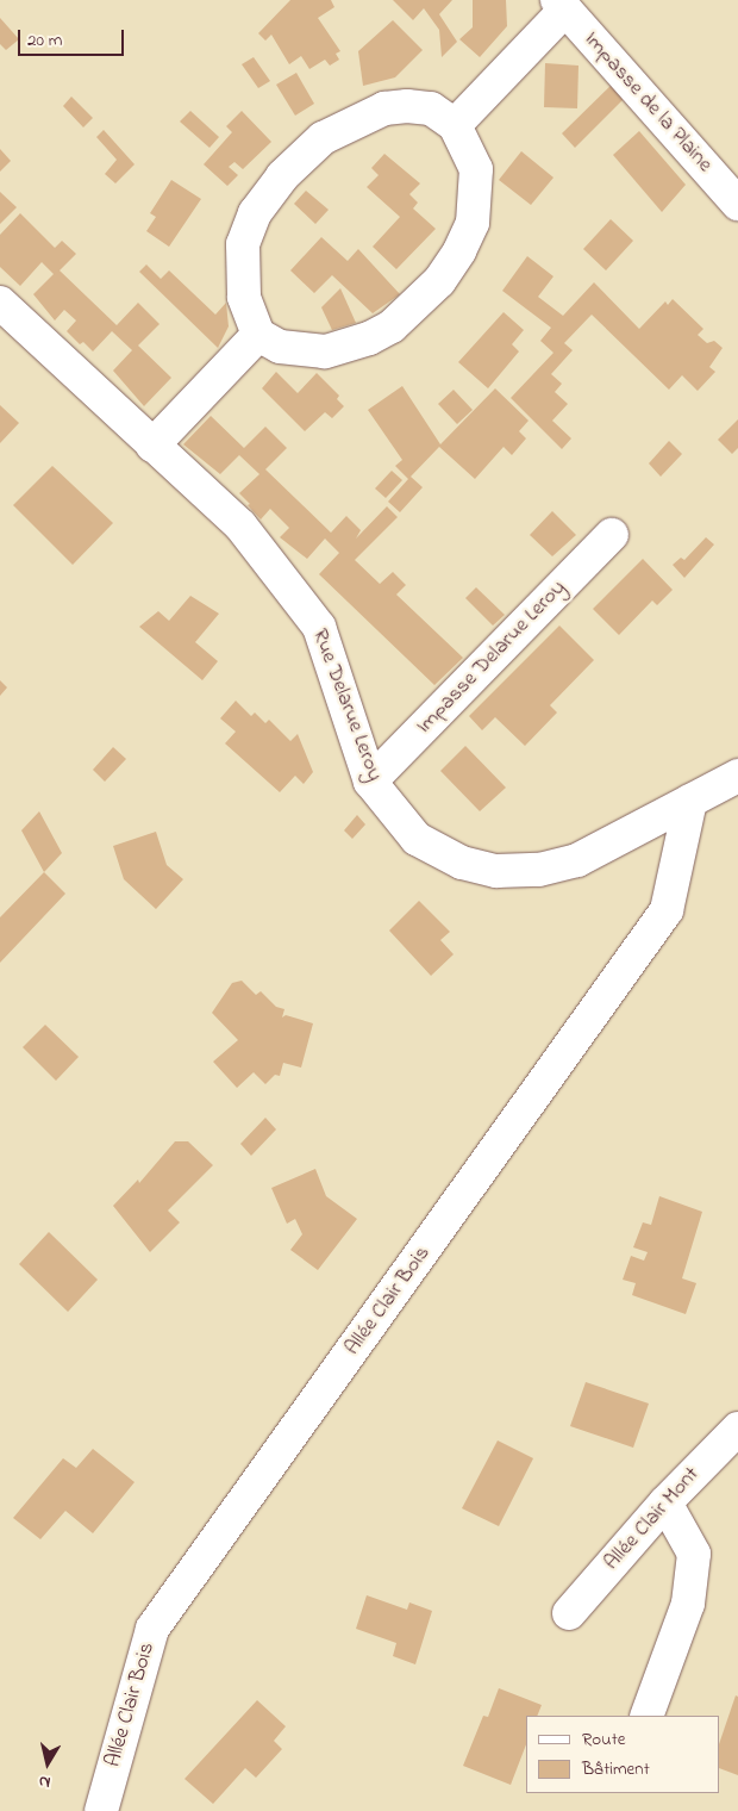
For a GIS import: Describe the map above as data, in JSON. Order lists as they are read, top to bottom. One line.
{"streets":{"street":["Impasse de la Plaine","Impasse Delarue Leroy","Rue Delarue Leroy","Allée Clair Bois","Allée Clair Mont"]},"crossings":[["Impasse Delarue Leroy","Rue Delarue Leroy"],["Rue Delarue Leroy","Allée Clair Bois"]],"legend":["Route","Bâtiment"],"scale_bar":"20 m","north":"bottom"}
